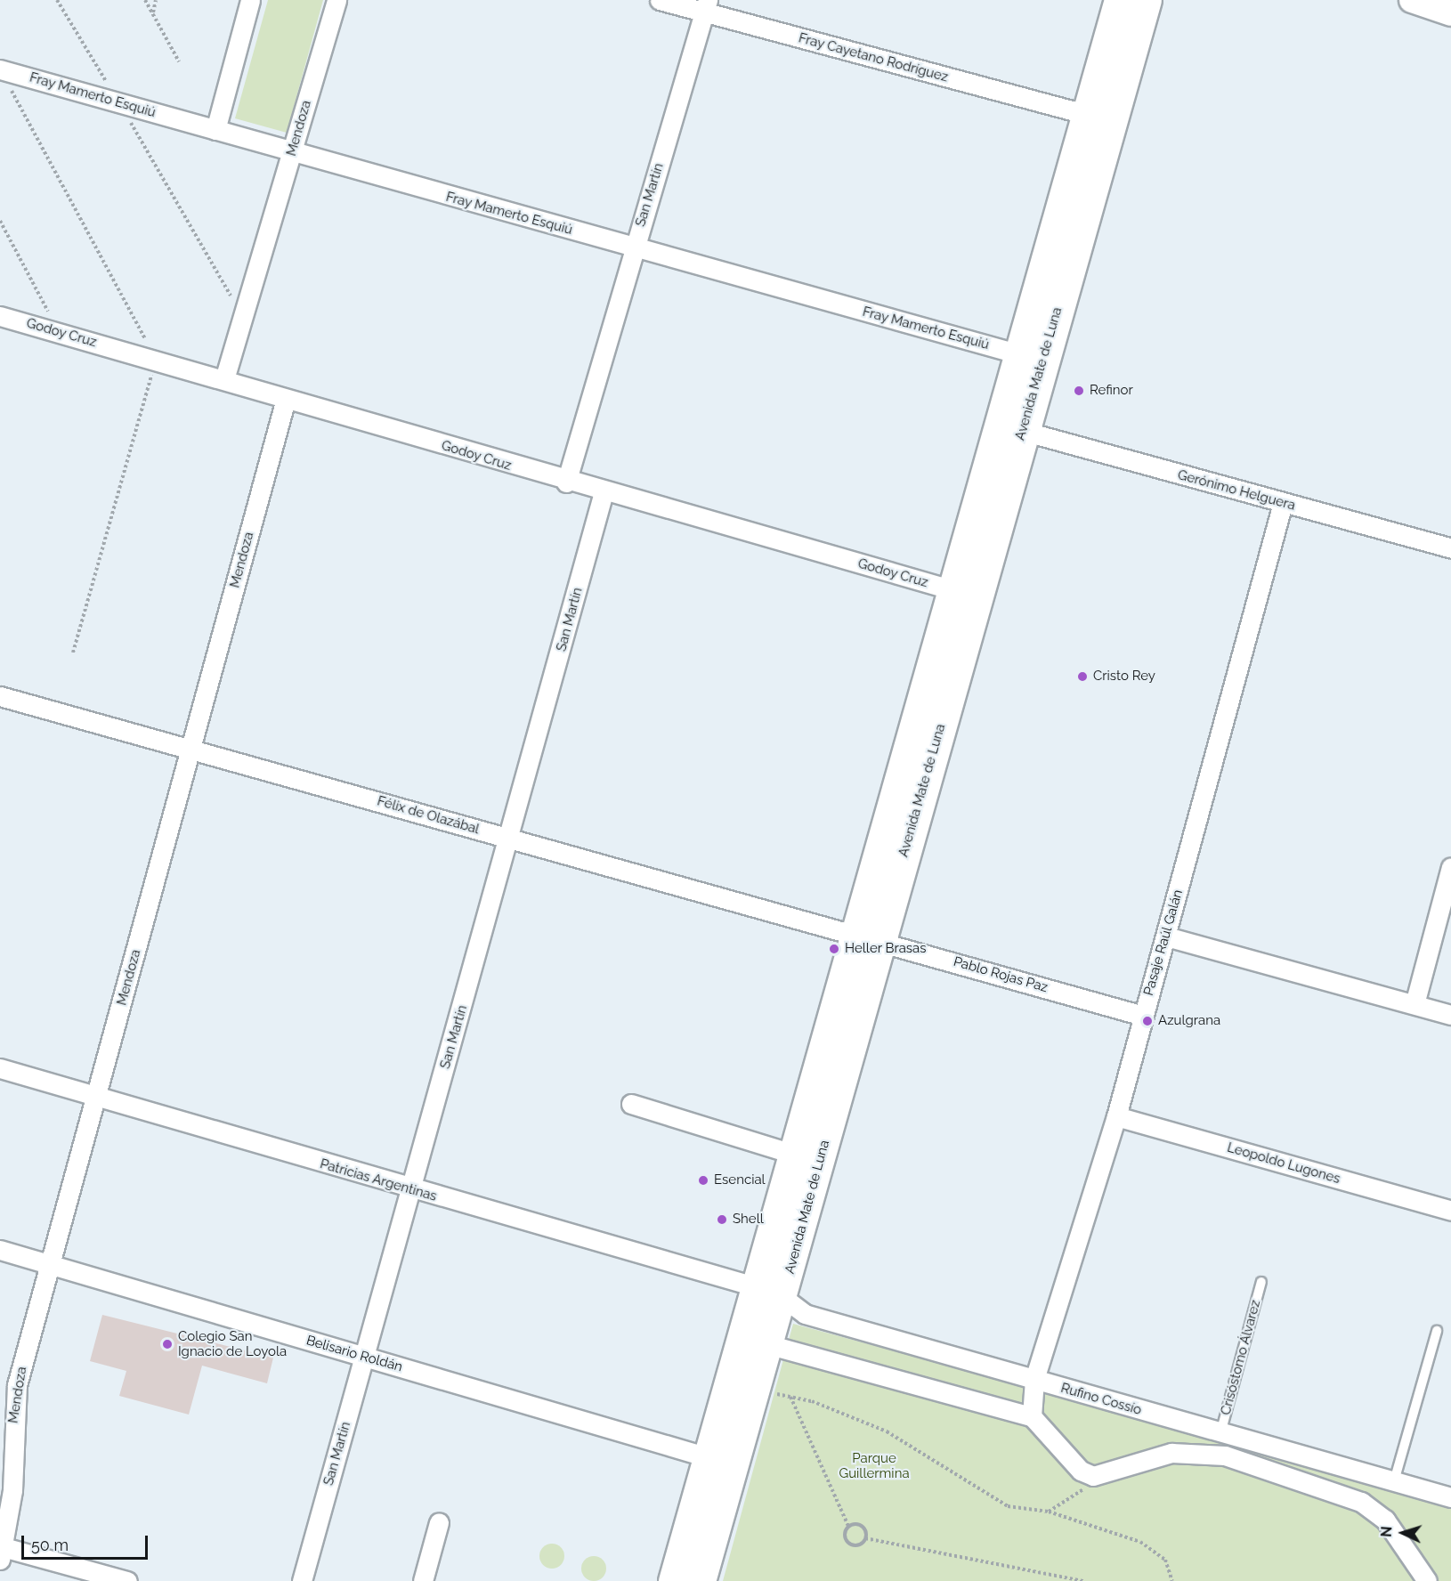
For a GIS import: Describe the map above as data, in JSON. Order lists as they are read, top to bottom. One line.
{"streets":{"main road":["Avenida Mate de Luna"],"street":["Fray Cayetano Rodríguez","Fray Mamerto Esquiú","Mendoza","San Martín","Godoy Cruz","Gerónimo Helguera","Félix de Olazábal","Pasaje Raúl Galán","Pablo Rojas Paz","Leopoldo Lugones","Patricias Argentinas","Belisario Roldán","Rufino Cossío"],"lane":["Crisóstomo Álvarez"]},"crossings":[["Fray Cayetano Rodríguez","San Martín"],["Fray Cayetano Rodríguez","Avenida Mate de Luna"],["Fray Mamerto Esquiú","Mendoza"],["Fray Mamerto Esquiú","San Martín"],["Fray Mamerto Esquiú","Avenida Mate de Luna"],["Mendoza","Godoy Cruz"],["Mendoza","Félix de Olazábal"],["Mendoza","Patricias Argentinas"],["Mendoza","Belisario Roldán"],["San Martín","Godoy Cruz"],["San Martín","Félix de Olazábal"],["San Martín","Patricias Argentinas"],["San Martín","Belisario Roldán"],["Godoy Cruz","Avenida Mate de Luna"],["Avenida Mate de Luna","Gerónimo Helguera"],["Avenida Mate de Luna","Félix de Olazábal"],["Avenida Mate de Luna","Pablo Rojas Paz"],["Avenida Mate de Luna","Patricias Argentinas"],["Avenida Mate de Luna","Belisario Roldán"],["Avenida Mate de Luna","Rufino Cossío"],["Gerónimo Helguera","Pasaje Raúl Galán"],["Félix de Olazábal","Pablo Rojas Paz"],["Pasaje Raúl Galán","Pablo Rojas Paz"],["Pasaje Raúl Galán","Leopoldo Lugones"],["Pasaje Raúl Galán","Rufino Cossío"],["Patricias Argentinas","Rufino Cossío"],["Crisóstomo Álvarez","Rufino Cossío"]],"parks":["Parque Guillermina"],"places":["Refinor","Cristo Rey","Heller Brasas","Azulgrana","Esencial","Shell","Colegio San Ignacio de Loyola"],"scale_bar":"50 m","north":"left"}
